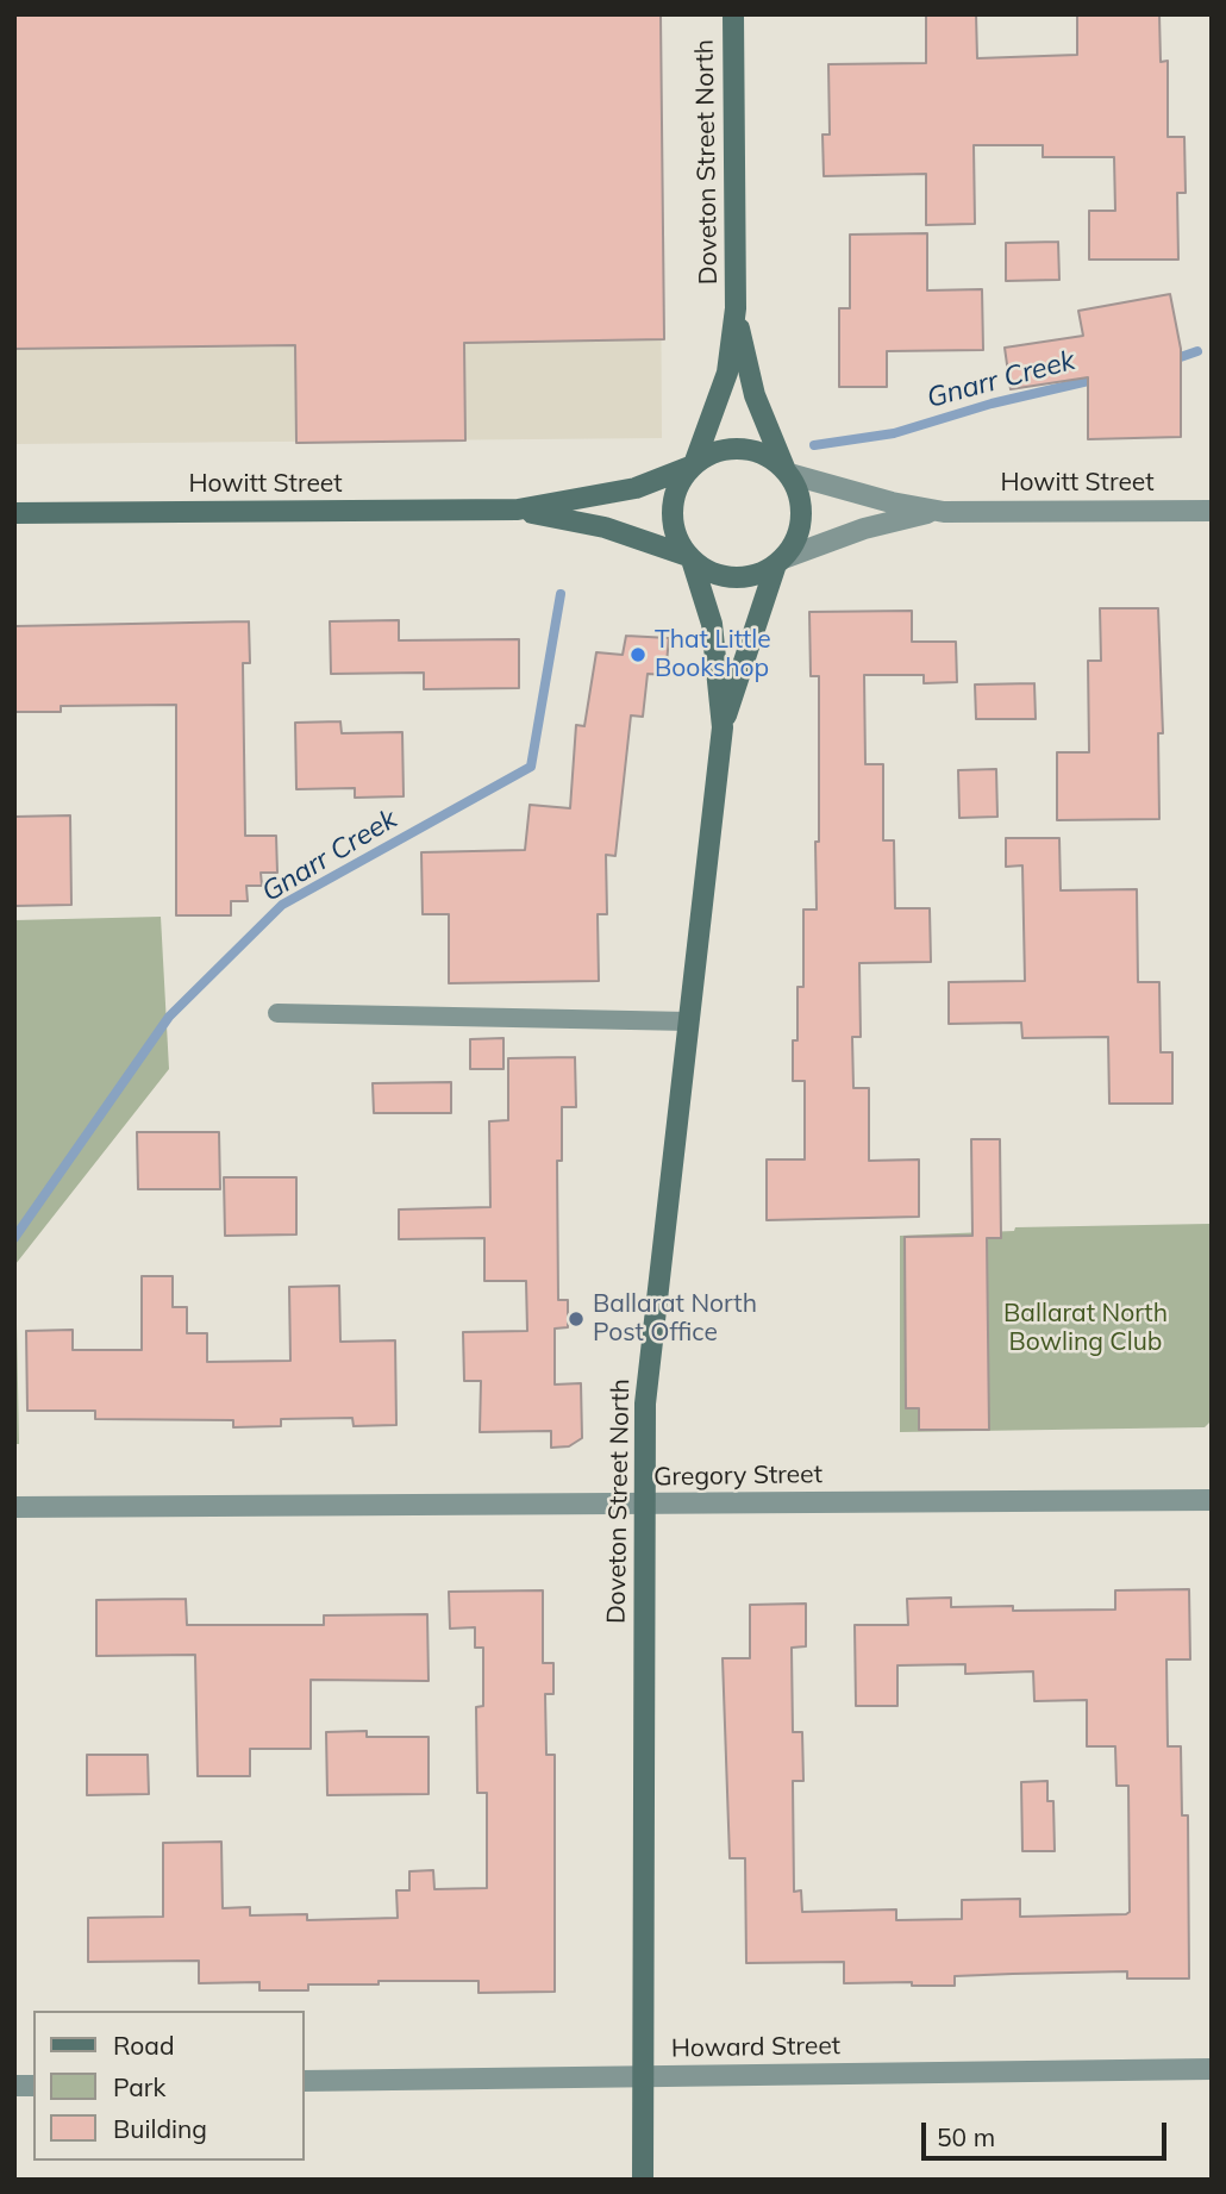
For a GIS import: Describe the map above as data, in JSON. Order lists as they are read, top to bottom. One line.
{"streets":{"main road":["Doveton Street North","Howitt Street"],"street":["Gregory Street","Howard Street"]},"crossings":[["Doveton Street North","Howitt Street"],["Doveton Street North","Gregory Street"],["Doveton Street North","Howard Street"]],"water":["Gnarr Creek"],"parks":["Ballarat North Bowling Club"],"places":["That Little Bookshop","Ballarat North Post Office"],"legend":["Road","Park","Building"],"scale_bar":"50 m"}
